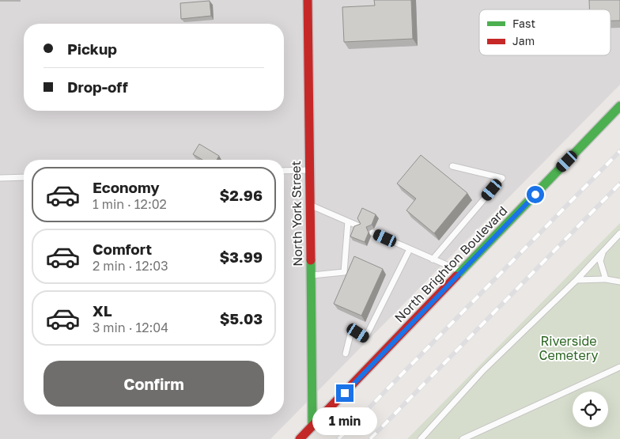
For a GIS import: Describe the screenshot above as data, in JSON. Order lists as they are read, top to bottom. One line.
{"streets":{"main road":["North York Street","North Brighton Boulevard"]},"crossings":[["North York Street","North Brighton Boulevard"]],"parks":["Riverside Cemetery"],"legend":["Fast","Jam"],"page":{"banner":["Pickup","Drop-off"],"list":[{"name":"Economy","note":"1 min · 12:02","value":"$2.96"},{"name":"Comfort","note":"2 min · 12:03","value":"$3.99"},{"name":"XL","note":"3 min · 12:04","value":"$5.03"}],"buttons":"Confirm","bubble":"1 min"}}
